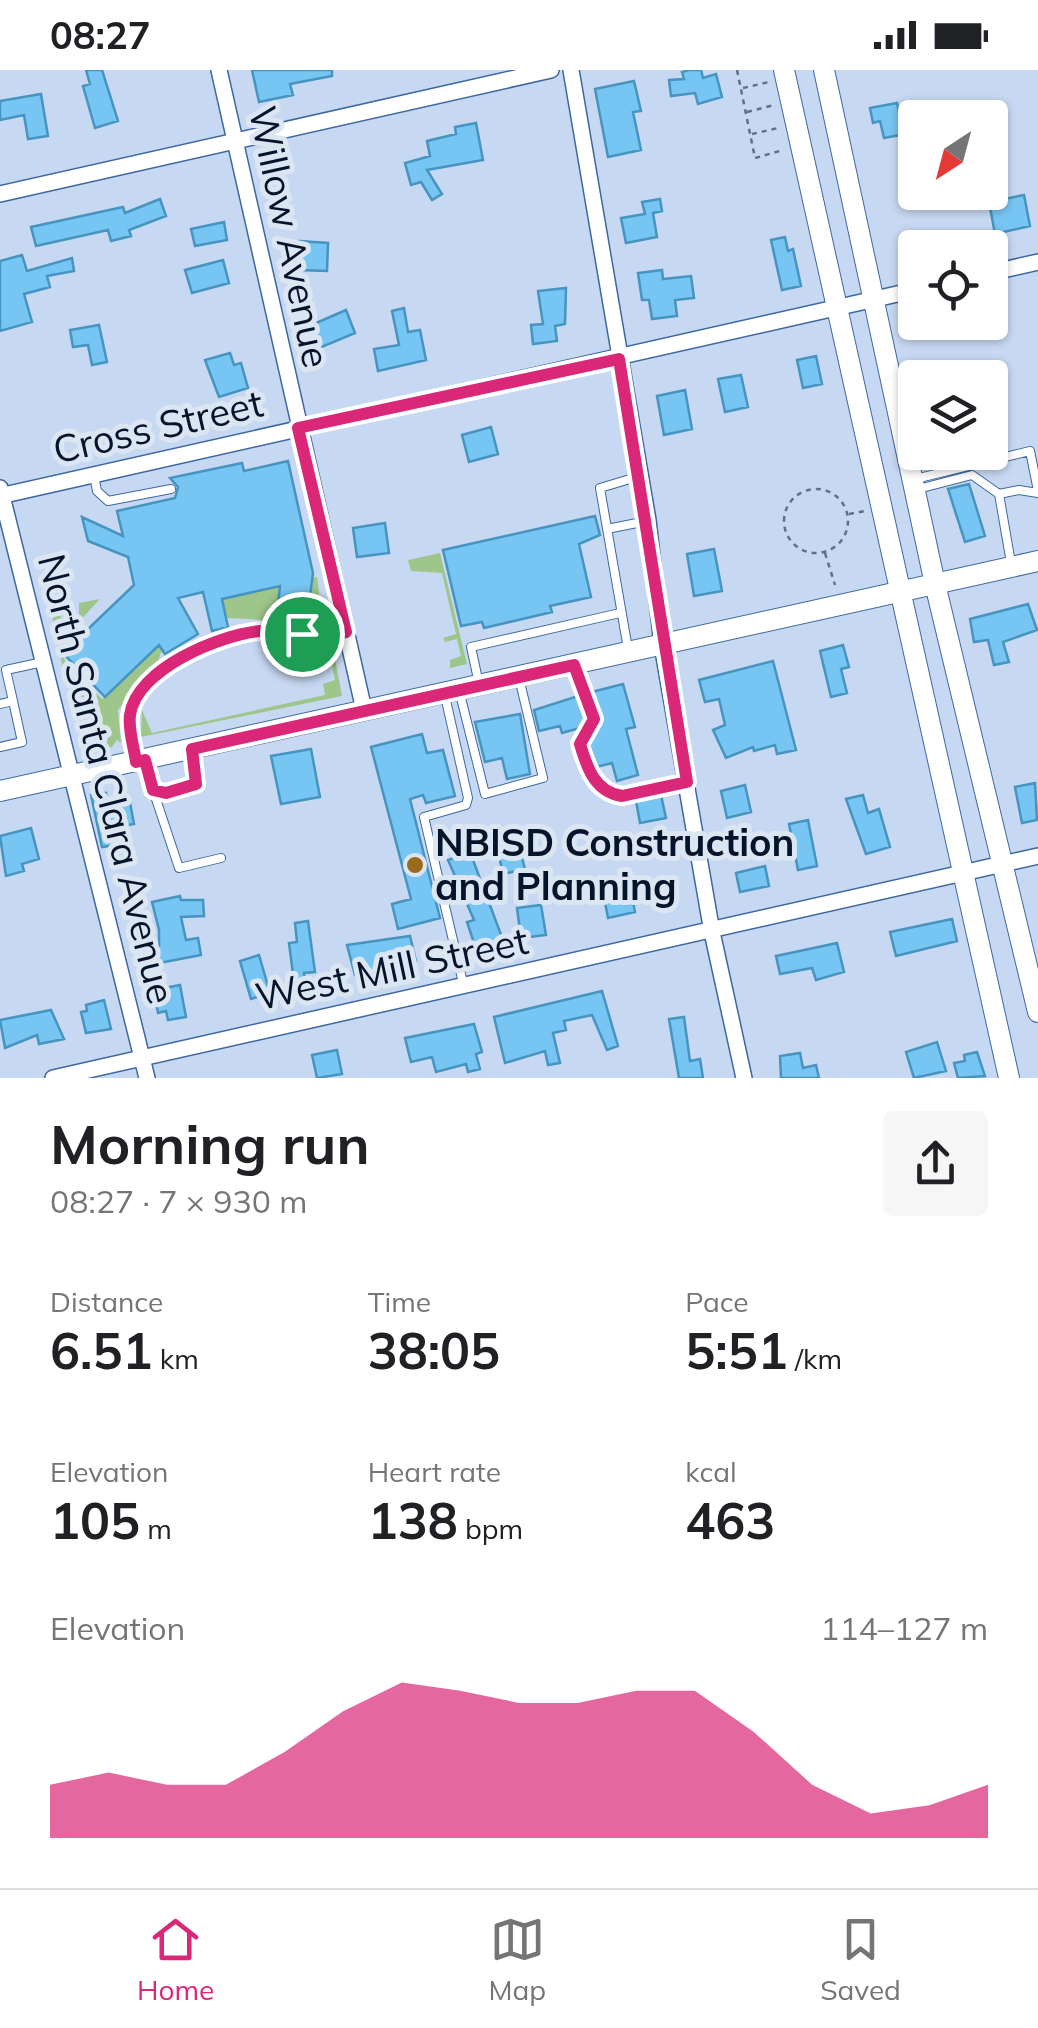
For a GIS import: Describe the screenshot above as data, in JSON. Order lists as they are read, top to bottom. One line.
{"streets":{"street":["Willow Avenue","Cross Street","North Santa Clara Avenue","West Mill Street"]},"crossings":[["Willow Avenue","Cross Street"],["Cross Street","North Santa Clara Avenue"],["North Santa Clara Avenue","West Mill Street"]],"places":["NBISD Construction and Planning"],"north":"bottom left","page":{"status":"08:27","heading":["Morning run","08:27 · 7 × 930 m"],"stats":[["Distance","6.51 km"],["Time","38:05"],["Pace","5:51 /km"],["Elevation","105 m"],["Heart rate","138 bpm"],["kcal","463"]],"chart":["Elevation","114–127 m"],"tabs":["Home","Map","Saved"]}}
